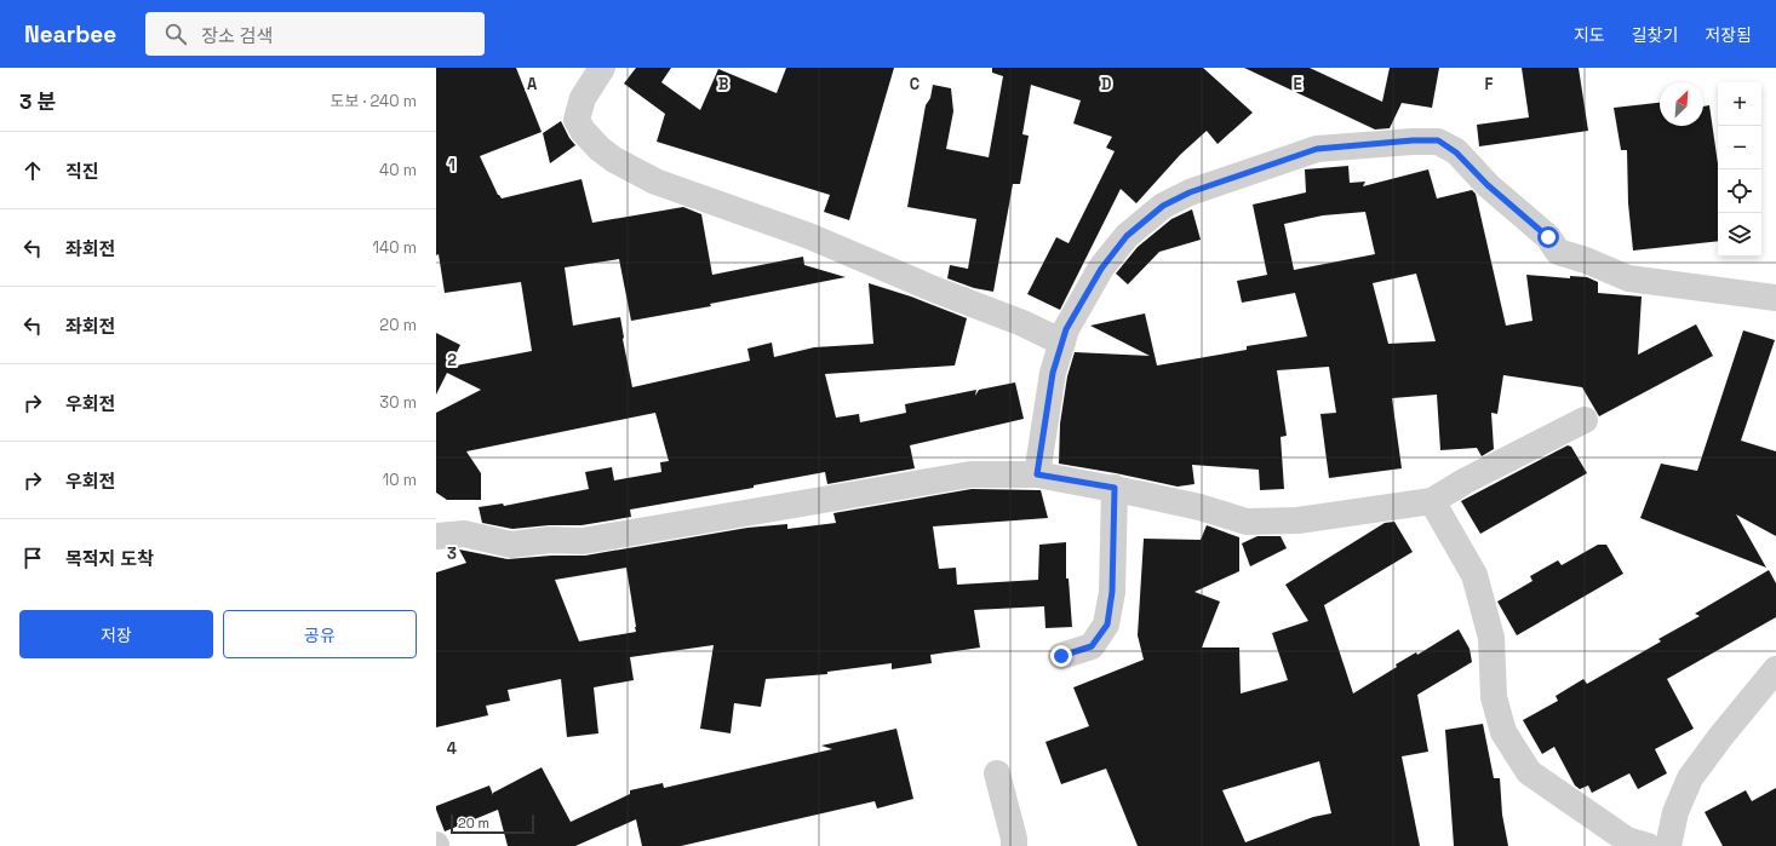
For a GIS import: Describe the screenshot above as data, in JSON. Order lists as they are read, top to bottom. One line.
{"scale_bar":"20 m","north":"top right","page":{"header":"Nearbee","search":"장소 검색","nav":["지도","길찾기","저장됨"],"heading":["3 분","도보 · 240 m"],"map_buttons":["+","−"],"list":[["직진","40 m"],["좌회전","140 m"],["좌회전","20 m"],["우회전","30 m"],["우회전","10 m"],"목적지 도착"],"buttons":["저장","공유"],"scale":"20 m"},"grid":{"columns":["A","B","C","D","E","F"],"rows":["1","2","3","4"]}}
